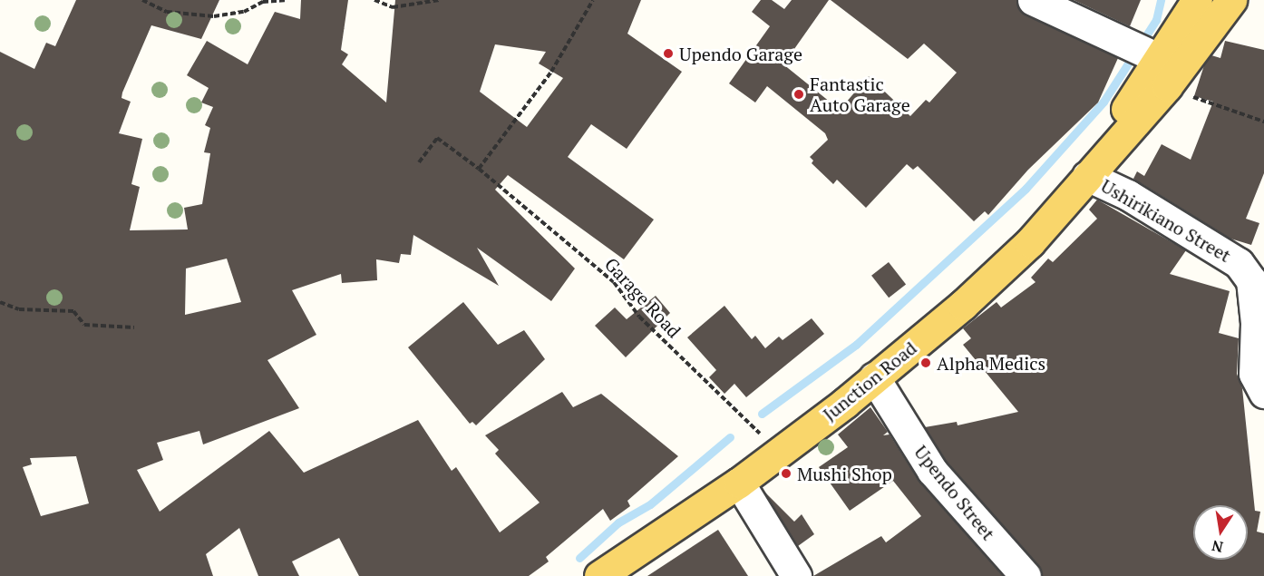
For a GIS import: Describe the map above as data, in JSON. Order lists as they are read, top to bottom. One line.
{"streets":{"main road":["Junction Road"],"street":["Ushirikiano Street","Upendo Street"],"path":["Garage Road"]},"crossings":[["Ushirikiano Street","Junction Road"],["Garage Road","Junction Road"],["Junction Road","Upendo Street"]],"places":["Upendo Garage","Fantastic Auto Garage","Alpha Medics","Mushi Shop"],"north":"bottom"}
